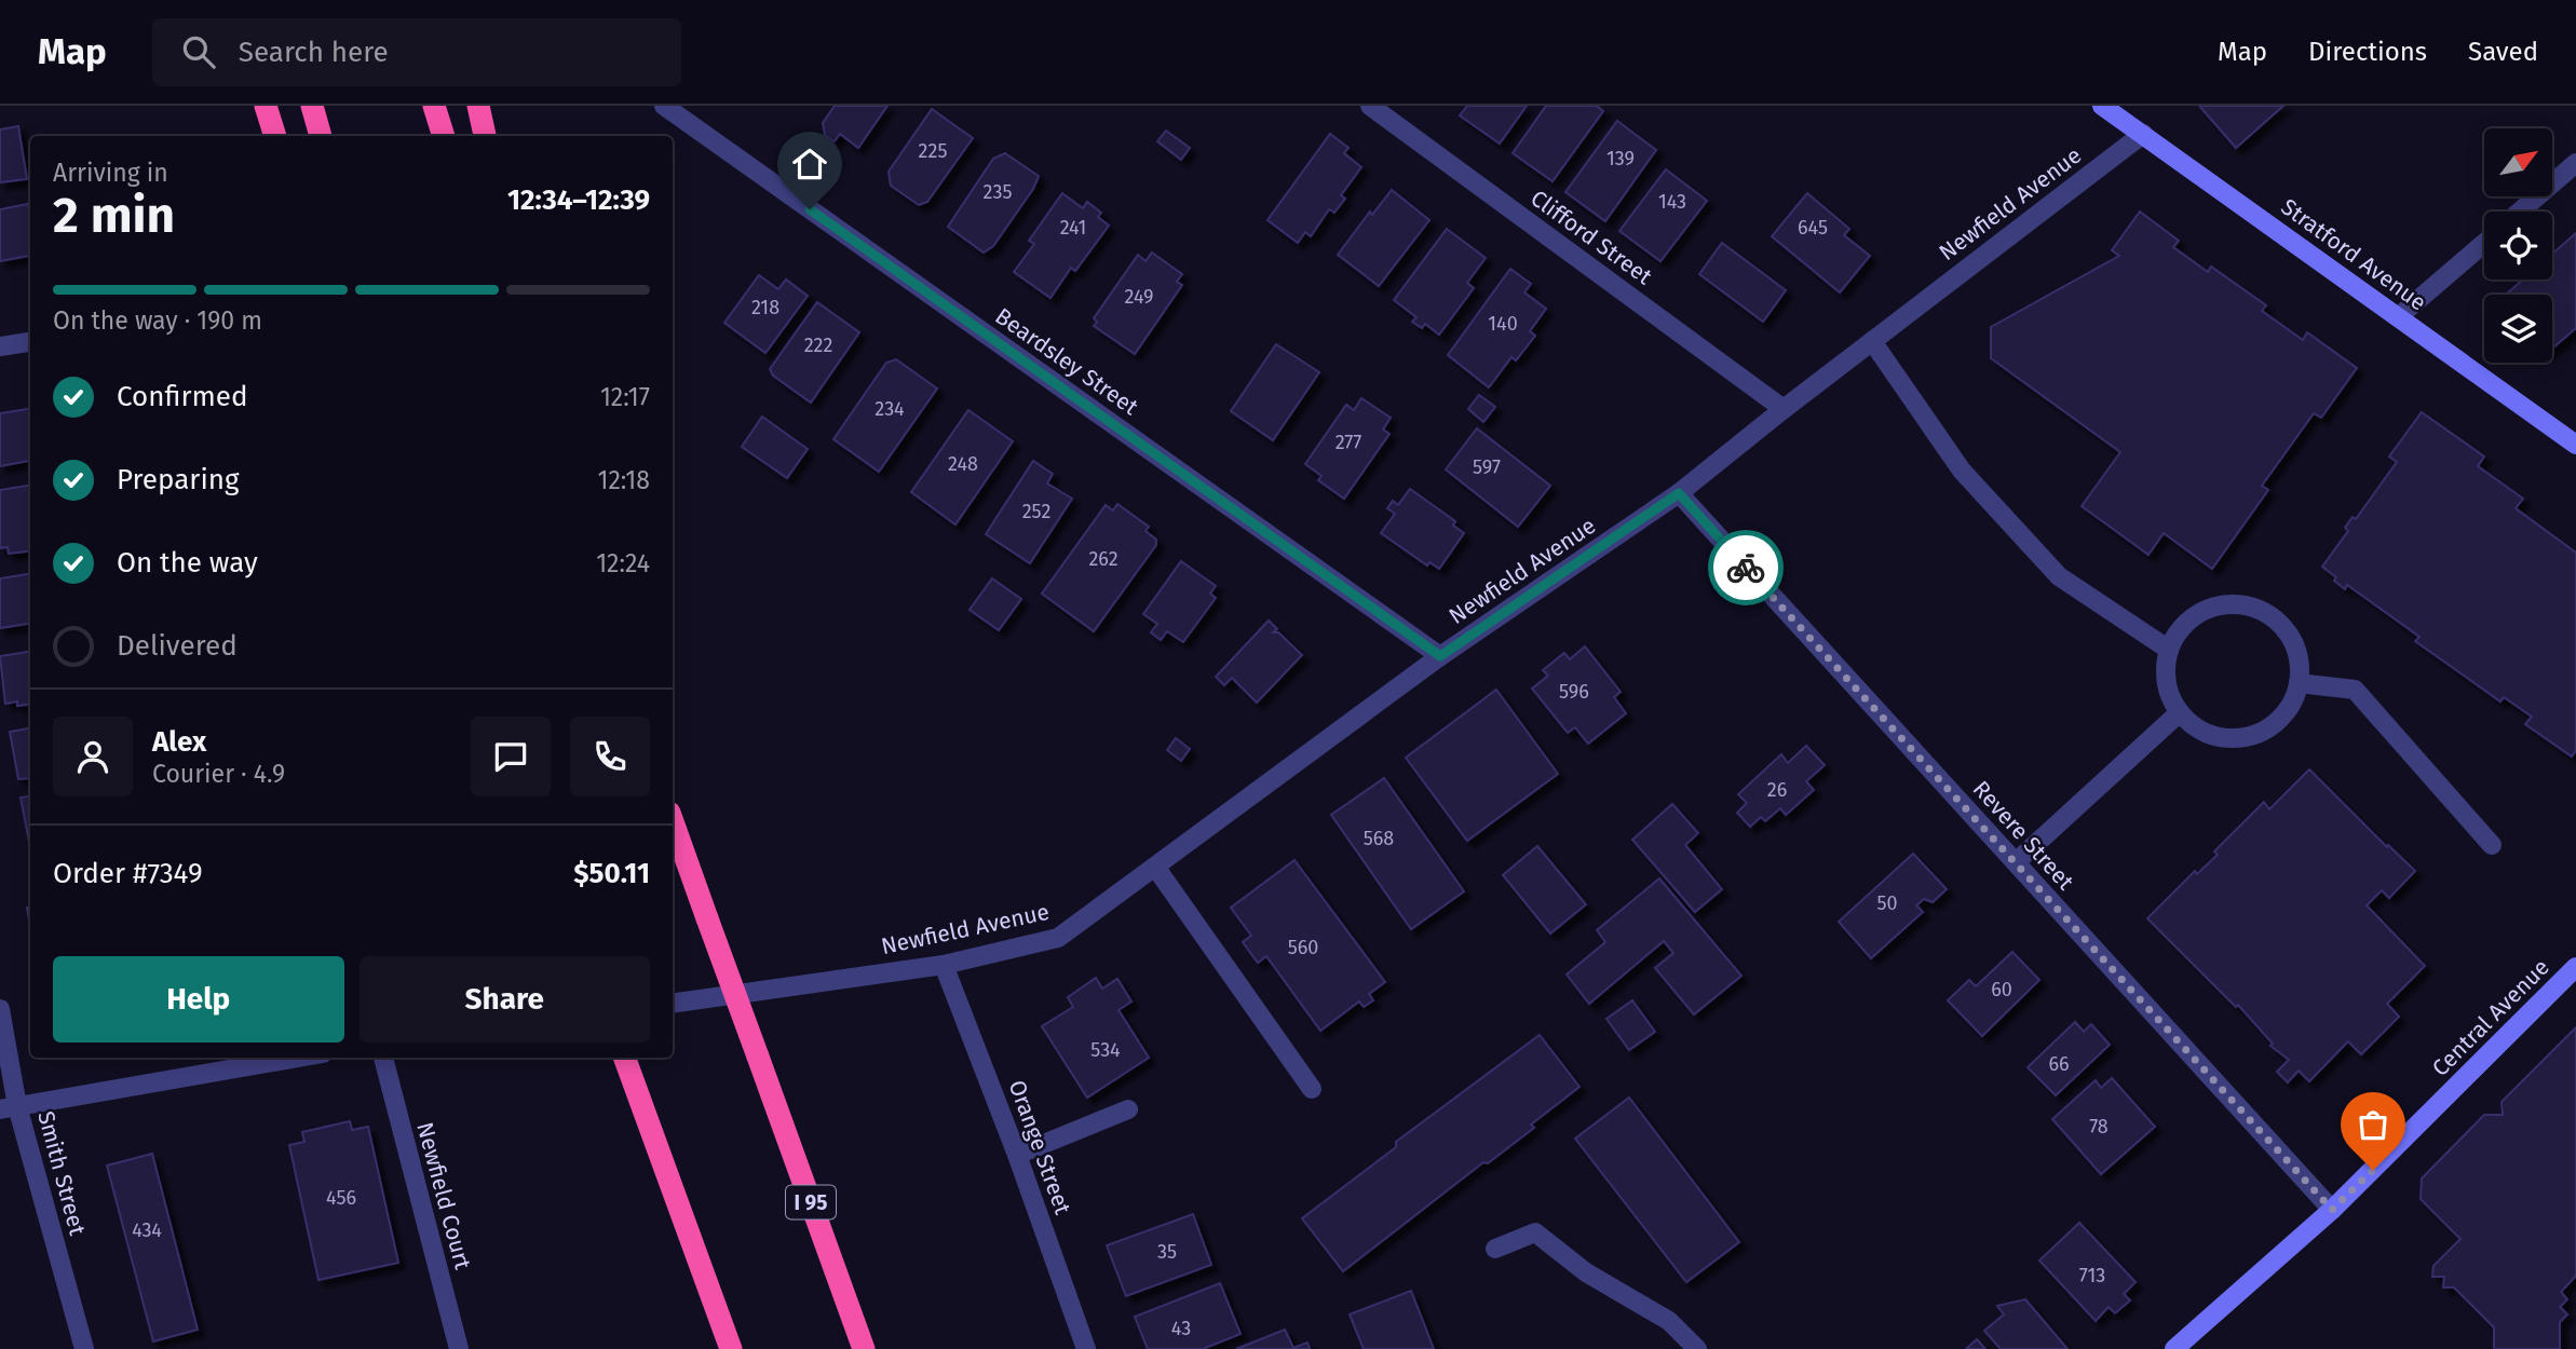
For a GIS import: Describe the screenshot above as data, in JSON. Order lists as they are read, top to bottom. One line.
{"streets":{"highway":["I 95"],"main road":["Stratford Avenue","Central Avenue"],"street":["Newfield Avenue","Clifford Street","Beardsley Street","Revere Street","Orange Street","Smith Street","Newfield Court"]},"crossings":[["Newfield Avenue","Clifford Street"],["Newfield Avenue","Stratford Avenue"],["Newfield Avenue","Beardsley Street"],["Newfield Avenue","Revere Street"],["Newfield Avenue","Orange Street"],["Revere Street","Central Avenue"]],"house_numbers":["225","139","235","143","241","645","249","218","140","222","234","277","248","597","252","262","596","26","568","50","560","60","534","66","78","456","434","35","713","43"],"north":"top right","page":{"header":"Map","search":"Search here","nav":["Map","Directions","Saved"],"heading":["2 min","Arriving in","12:34–12:39"],"panel":["Alex","Courier · 4.9","Order #7349","$50.11"],"bar":"On the way · 190 m","list":[["Confirmed","12:17"],["Preparing","12:18"],["On the way","12:24"],"Delivered"],"buttons":["Help","Share"]}}
